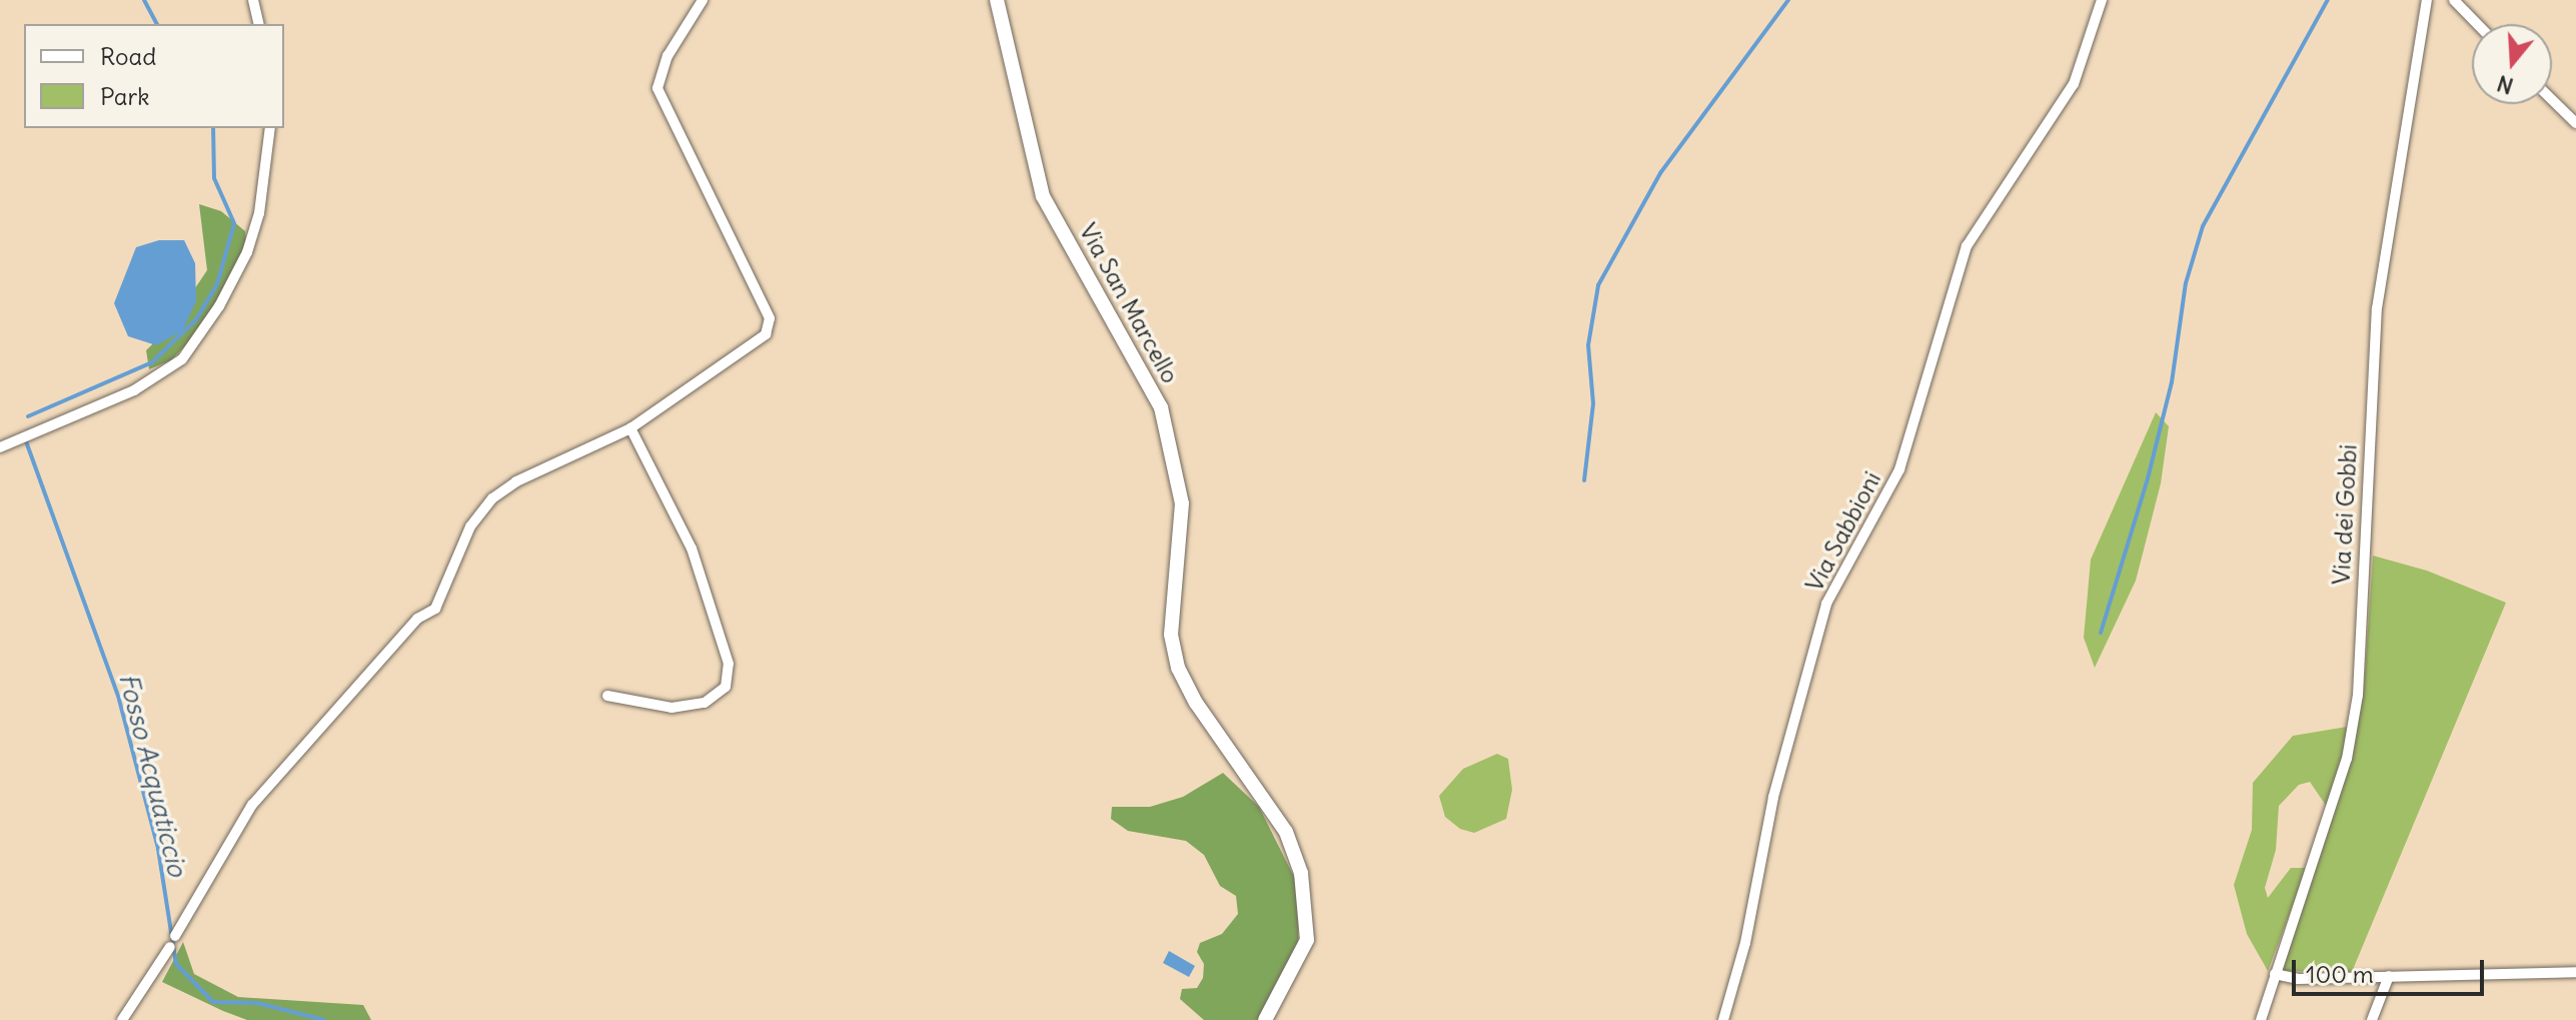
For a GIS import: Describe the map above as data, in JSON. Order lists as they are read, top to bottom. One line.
{"streets":{"main road":["Via San Marcello"],"street":["Via dei Gobbi","Via Sabbioni"]},"water":["Fosso Acquaticcio"],"legend":["Road","Park"],"scale_bar":"100 m","north":"bottom"}
